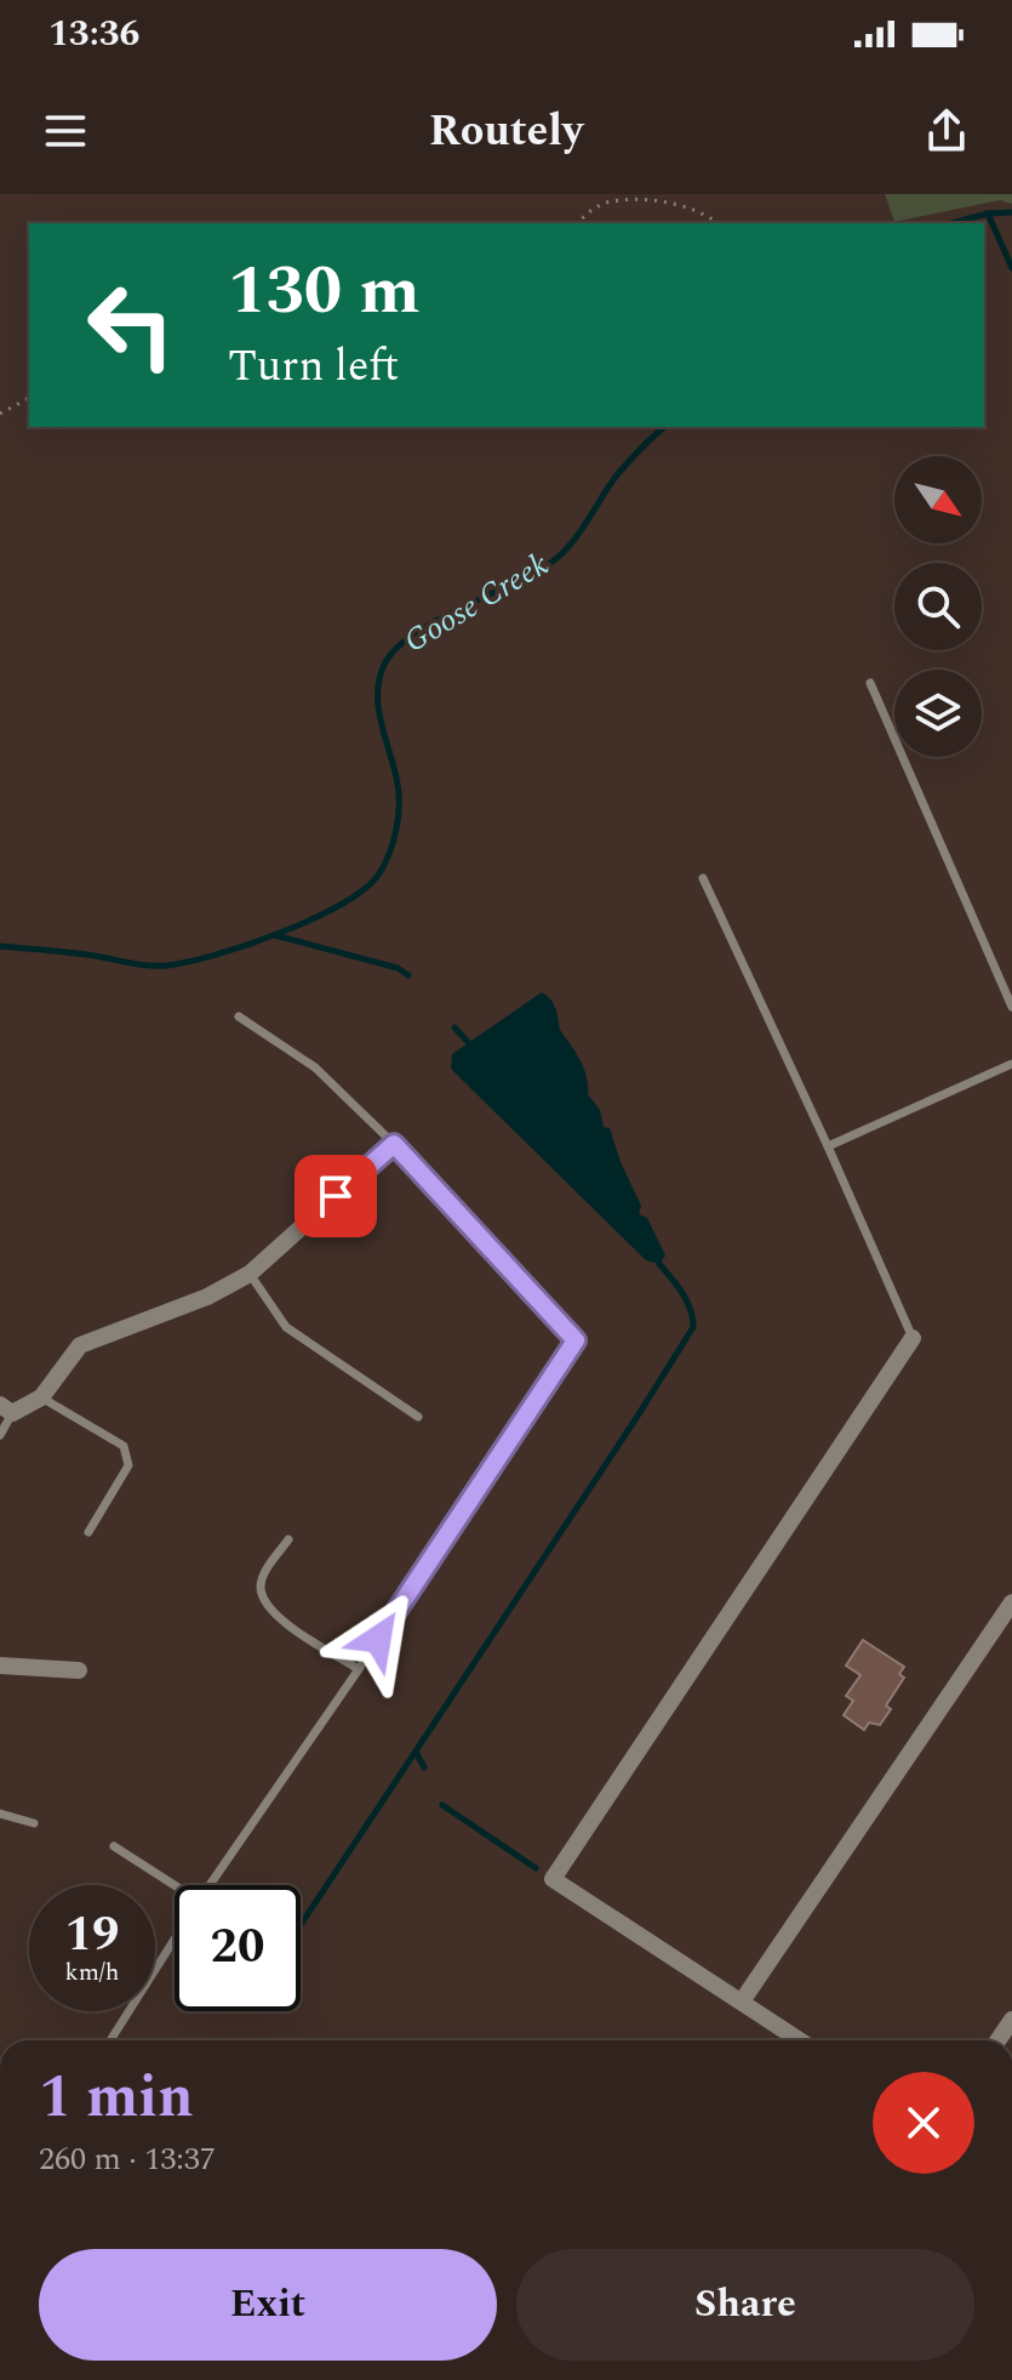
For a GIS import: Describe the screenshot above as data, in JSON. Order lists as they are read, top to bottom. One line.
{"water":["Goose Creek"],"north":"bottom right","page":{"status":"13:36","header":"Routely","turn":["130 m","Turn left"],"speed":"19 km/h","limit":"20","heading":["1 min","260 m · 13:37"],"buttons":["Exit","Share"]}}
